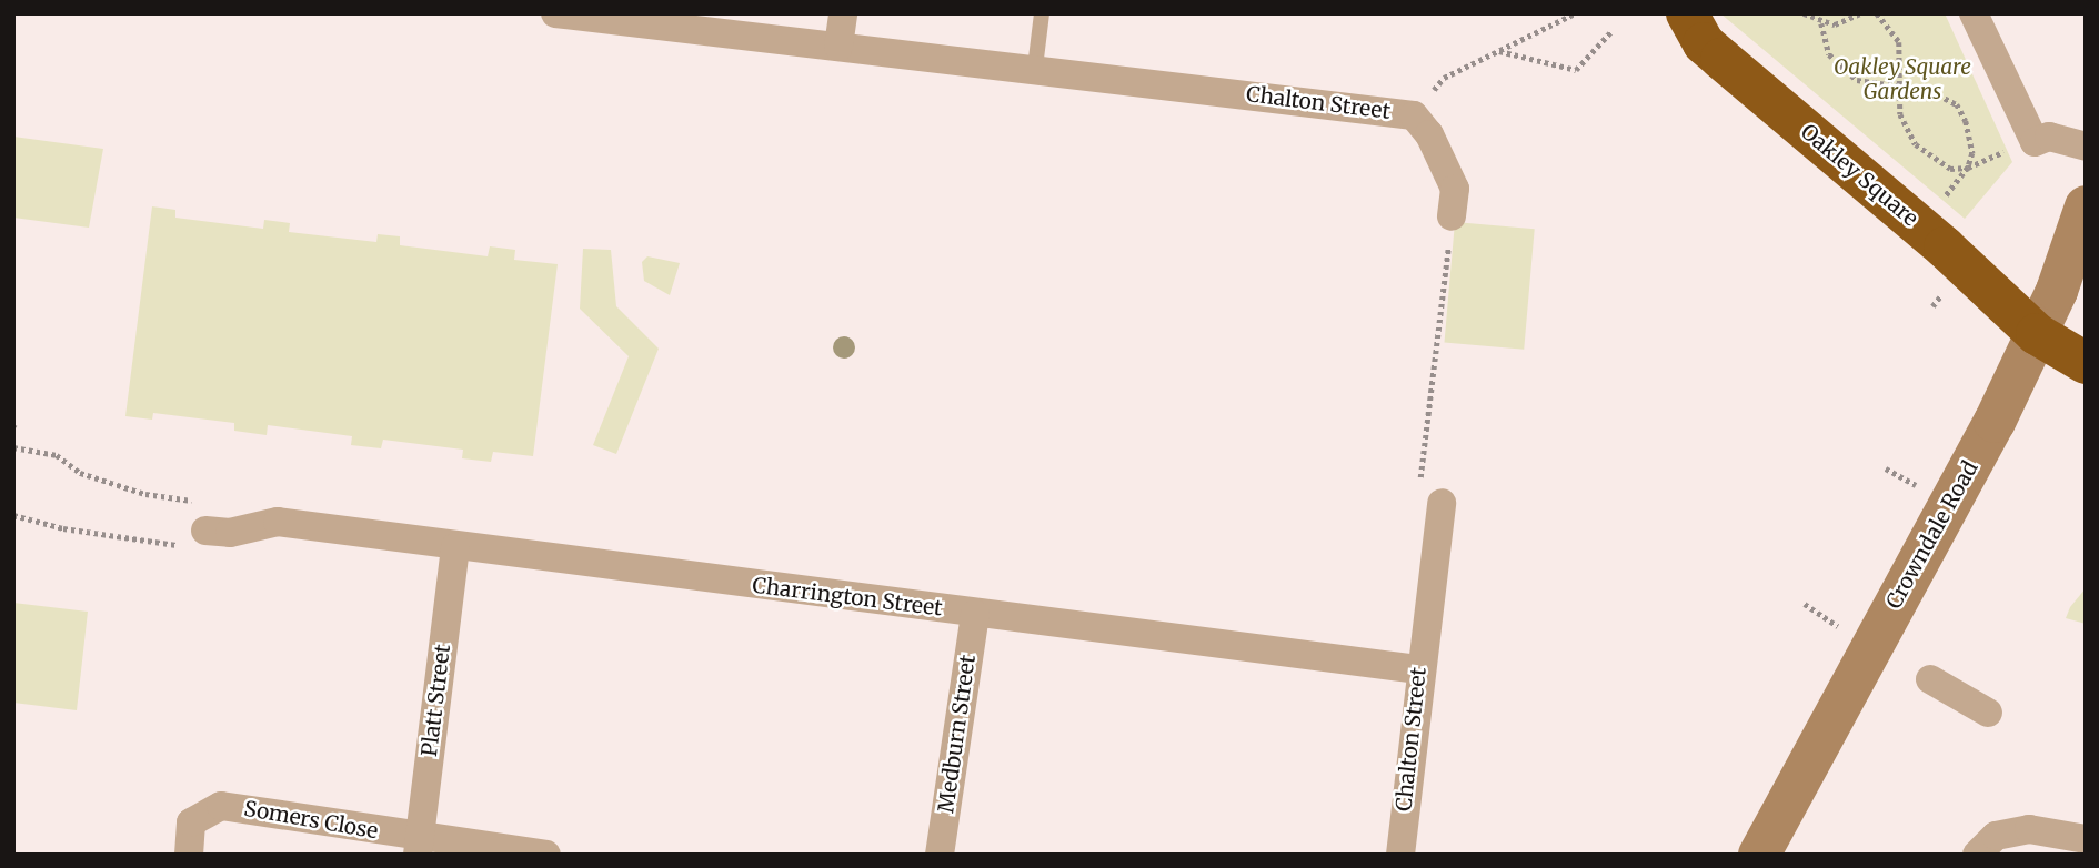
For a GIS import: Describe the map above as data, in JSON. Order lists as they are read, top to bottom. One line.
{"streets":{"highway":["Oakley Square"],"main road":["Crowndale Road"],"street":["Chalton Street","Charrington Street","Platt Street","Medburn Street","Somers Close"]},"crossings":[["Chalton Street","Charrington Street"],["Oakley Square","Crowndale Road"],["Charrington Street","Platt Street"],["Charrington Street","Medburn Street"],["Platt Street","Somers Close"]],"parks":["Oakley Square Gardens"]}
